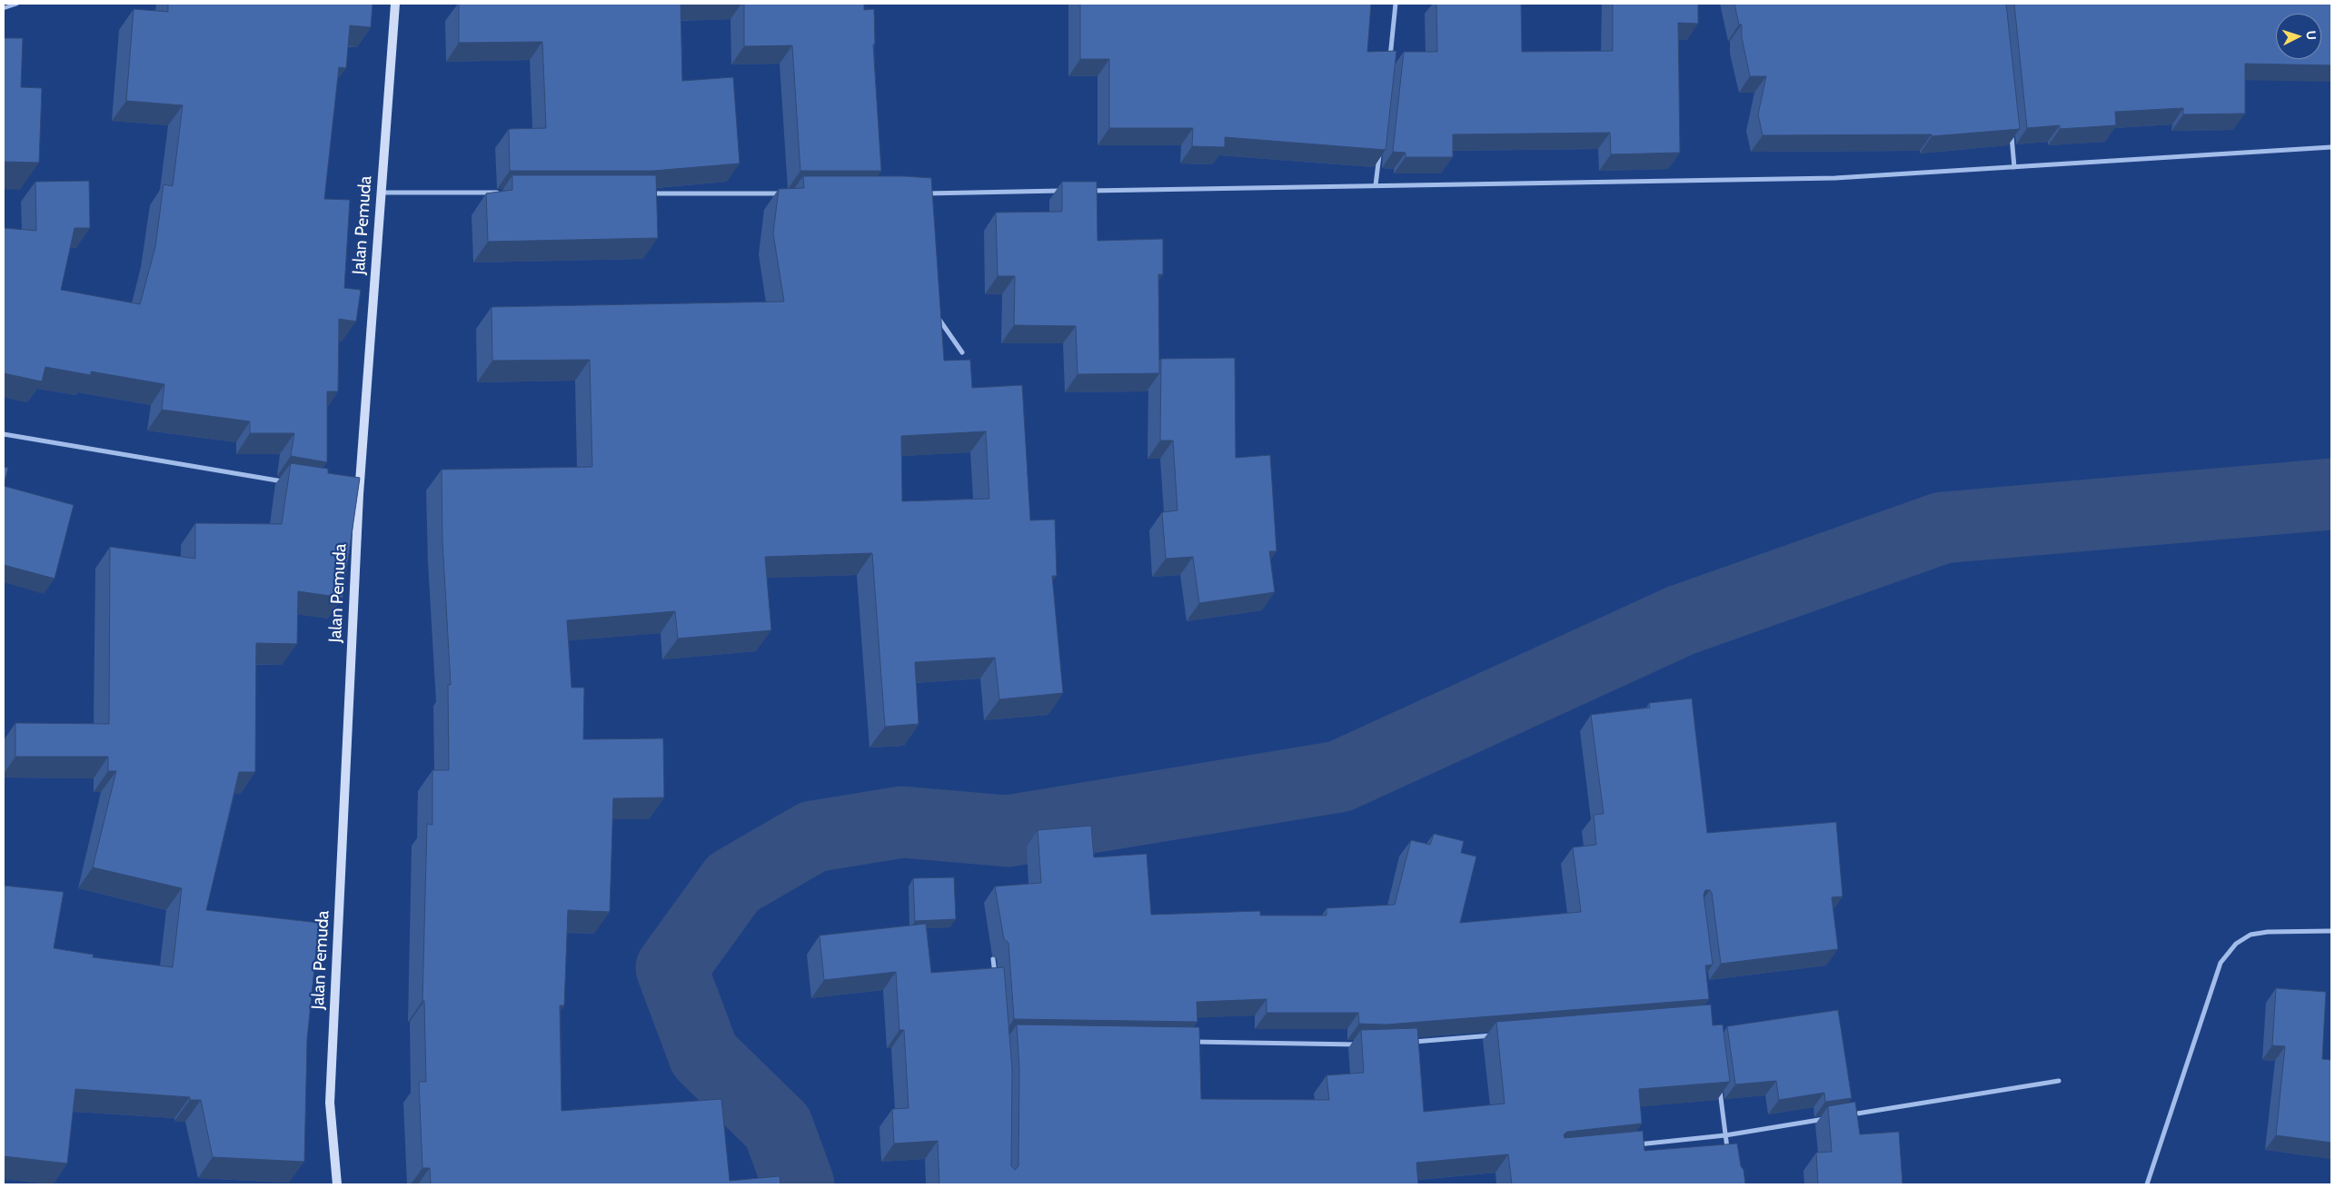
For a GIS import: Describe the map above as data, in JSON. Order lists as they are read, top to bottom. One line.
{"streets":{"main road":["Jalan Pemuda"]},"north":"right"}
